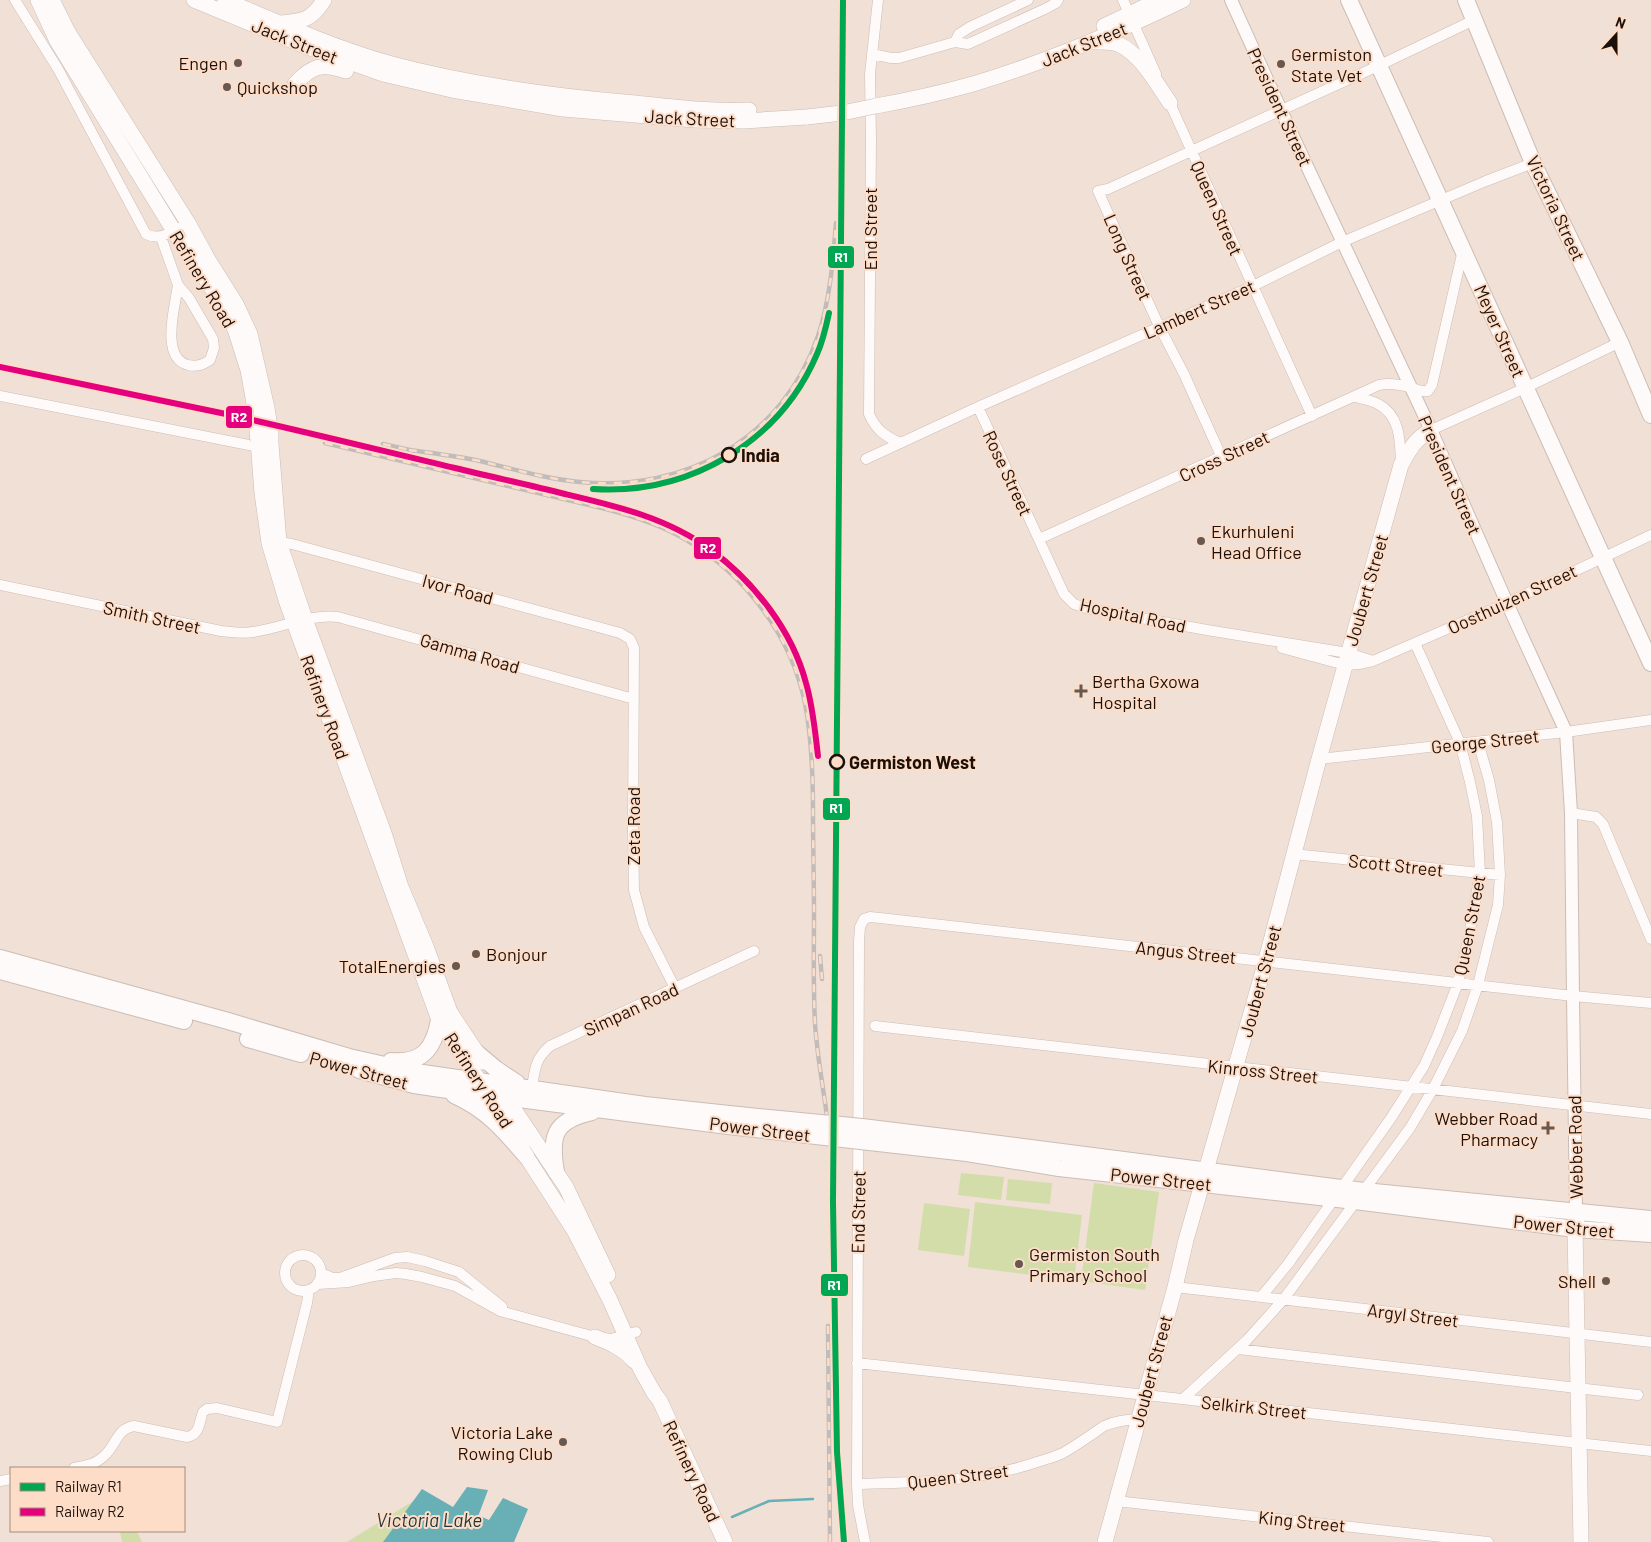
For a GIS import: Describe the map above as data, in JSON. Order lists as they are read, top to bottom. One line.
{"streets":{"main road":["Jack Street","Victoria Street","Refinery Road","Meyer Street","Joubert Street","Power Street","Webber Road"],"street":["President Street","Queen Street","End Street","Long Street","Lambert Street","Cross Street","Rose Street","Ivor Road","Oosthuizen Street","Hospital Road","Smith Street","Gamma Road","George Street","Zeta Road","Scott Street","Angus Street","Simpan Road","Kinross Street","Argyl Street","Selkirk Street","King Street"]},"crossings":[["Jack Street","Queen Street"],["President Street","Lambert Street"],["President Street","Cross Street"],["President Street","Joubert Street"],["President Street","Oosthuizen Street"],["President Street","George Street"],["President Street","Webber Road"],["Queen Street","End Street"],["Queen Street","Long Street"],["Queen Street","Lambert Street"],["Queen Street","Cross Street"],["Queen Street","Joubert Street"],["Queen Street","Oosthuizen Street"],["Queen Street","George Street"],["Queen Street","Scott Street"],["Queen Street","Angus Street"],["Queen Street","Power Street"],["Queen Street","Kinross Street"],["Queen Street","Argyl Street"],["Queen Street","Selkirk Street"],["Victoria Street","Lambert Street"],["End Street","Lambert Street"],["End Street","Angus Street"],["End Street","Selkirk Street"],["Long Street","Lambert Street"],["Long Street","Cross Street"],["Refinery Road","Ivor Road"],["Refinery Road","Smith Street"],["Refinery Road","Gamma Road"],["Refinery Road","Power Street"],["Lambert Street","Meyer Street"],["Lambert Street","Rose Street"],["Meyer Street","Oosthuizen Street"],["Cross Street","Rose Street"],["Cross Street","Hospital Road"],["Rose Street","Hospital Road"],["Ivor Road","Zeta Road"],["Joubert Street","Oosthuizen Street"],["Joubert Street","Hospital Road"],["Joubert Street","George Street"],["Joubert Street","Scott Street"],["Joubert Street","Angus Street"],["Joubert Street","Power Street"],["Joubert Street","Kinross Street"],["Joubert Street","Argyl Street"],["Joubert Street","Selkirk Street"],["Joubert Street","King Street"],["Oosthuizen Street","Hospital Road"],["Smith Street","Gamma Road"],["Gamma Road","Zeta Road"],["Zeta Road","Simpan Road"],["Angus Street","Webber Road"],["Simpan Road","Power Street"],["Power Street","Webber Road"],["Kinross Street","Webber Road"],["Webber Road","Argyl Street"],["Webber Road","Selkirk Street"]],"water":["Victoria Lake"],"places":{"other":["Engen","Germiston State Vet","Quickshop","India","Ekurhuleni Head Office","Germiston West","Bonjour","TotalEnergies","Germiston South Primary School","Shell","Victoria Lake Rowing Club"],"health":["Bertha Gxowa Hospital","Webber Road Pharmacy"]},"lines":["rail line R1","rail line R2"],"legend":["Railway R1","Railway R2"],"north":"top"}
